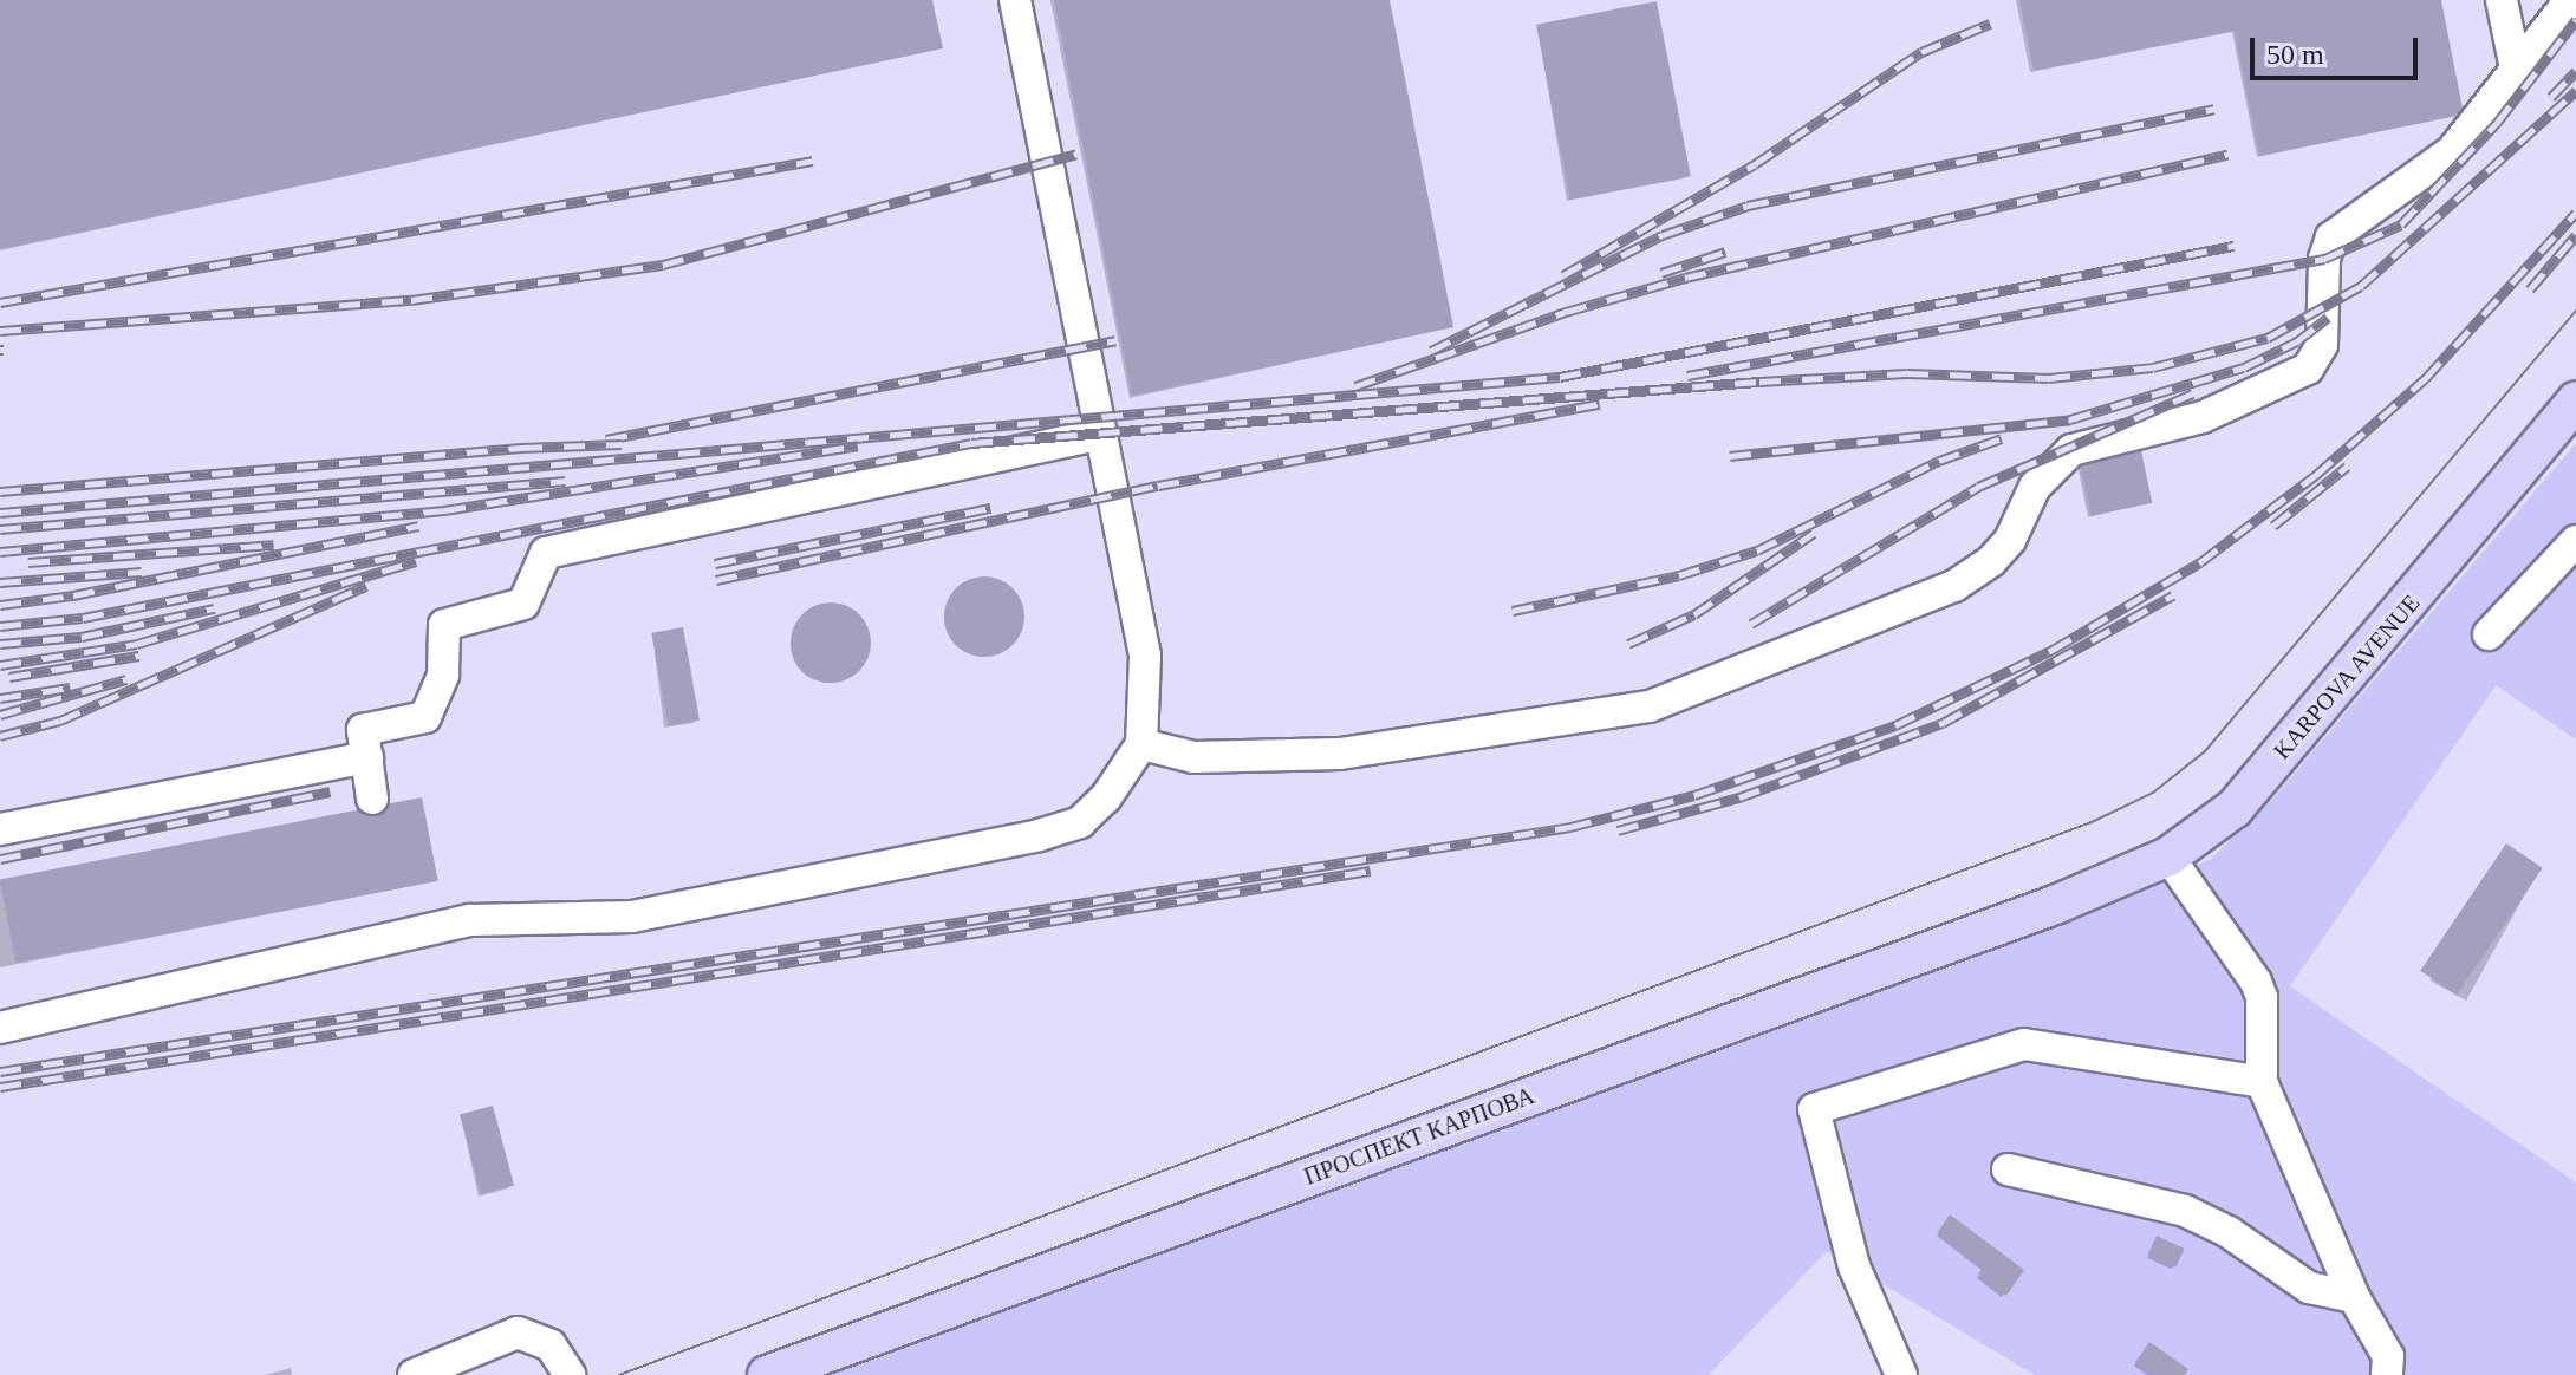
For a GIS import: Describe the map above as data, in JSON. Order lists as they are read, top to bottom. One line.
{"streets":{"main road":["KARPOVA AVENUE","ПРОСПЕКТ КАРПОВА"]},"crossings":[["KARPOVA AVENUE","ПРОСПЕКТ КАРПОВА"]],"scale_bar":"50 m"}
